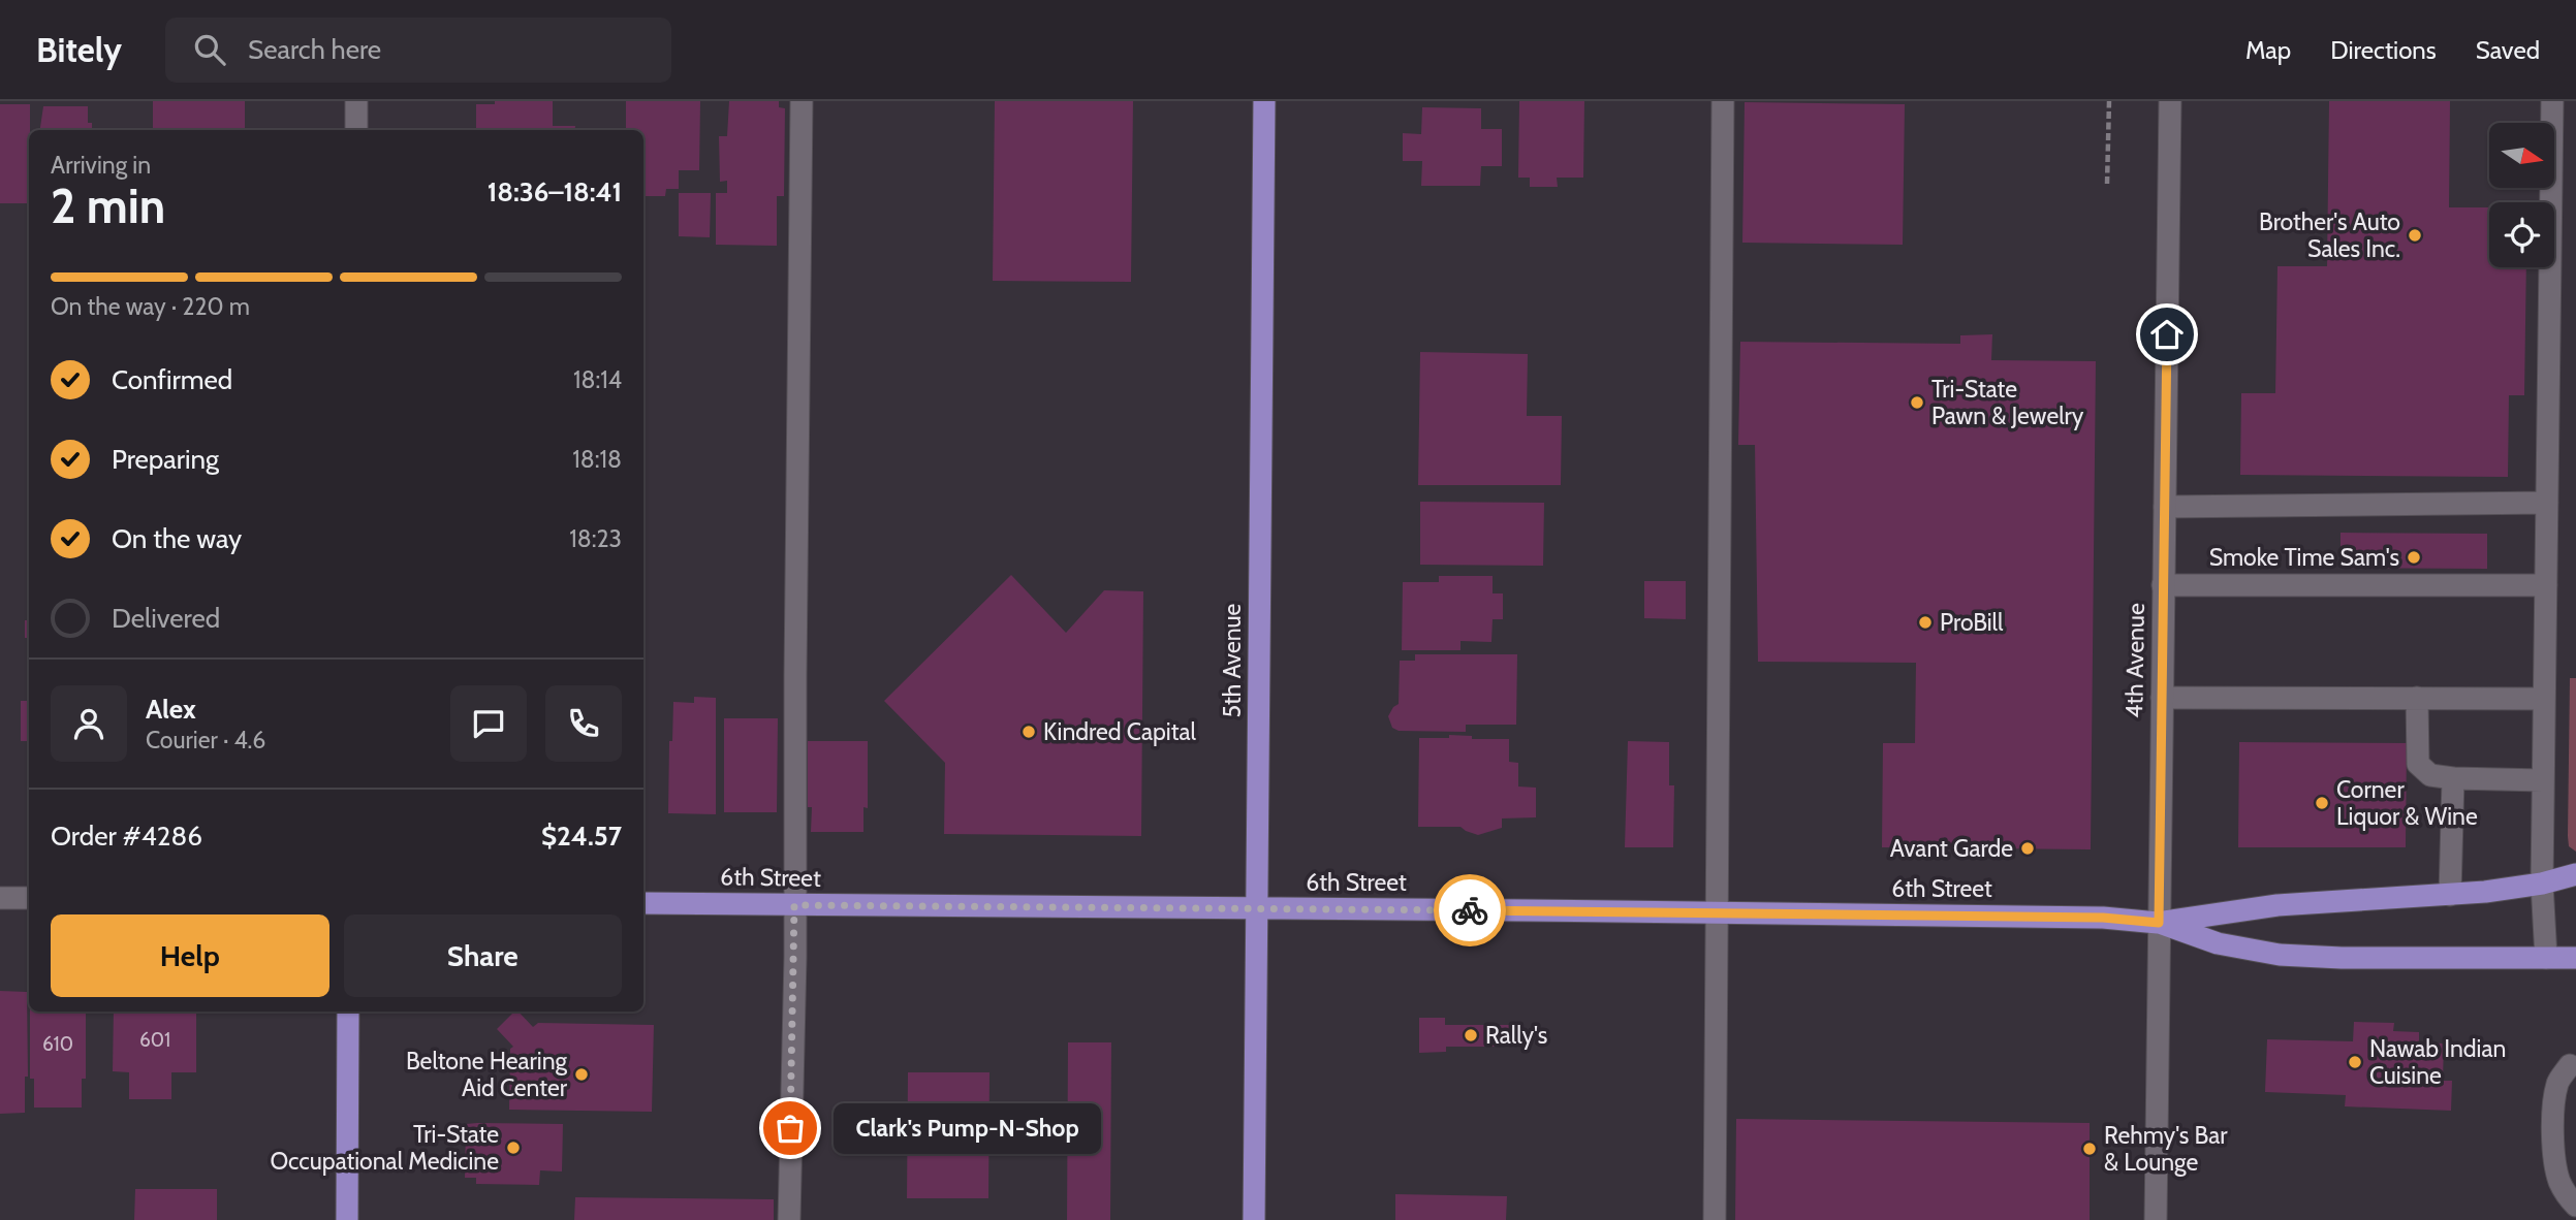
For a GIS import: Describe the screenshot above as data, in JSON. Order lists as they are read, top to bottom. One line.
{"streets":{"main road":["5th Avenue","4th Avenue","6th Street"]},"crossings":[["5th Avenue","6th Street"],["4th Avenue","6th Street"]],"places":["Brother's Auto Sales Inc.","Tri-State Pawn & Jewelry","Smoke Time Sam's","ProBill","Kindred Capital","Corner Liquor & Wine","Avant Garde","Rally's","Nawab Indian Cuisine","Beltone Hearing Aid Center","Clark's Pump-N-Shop","Tri-State Occupational Medicine","Rehmy's Bar & Lounge"],"house_numbers":["601","610"],"north":"right","page":{"header":"Bitely","search":"Search here","nav":["Map","Directions","Saved"],"heading":["2 min","Arriving in","18:36–18:41"],"panel":["Alex","Courier · 4.6","Order #4286","$24.57"],"bar":"On the way · 220 m","list":[["Confirmed","18:14"],["Preparing","18:18"],["On the way","18:23"],"Delivered"],"buttons":["Help","Share"],"bubble":"Clark's Pump-N-Shop"}}
